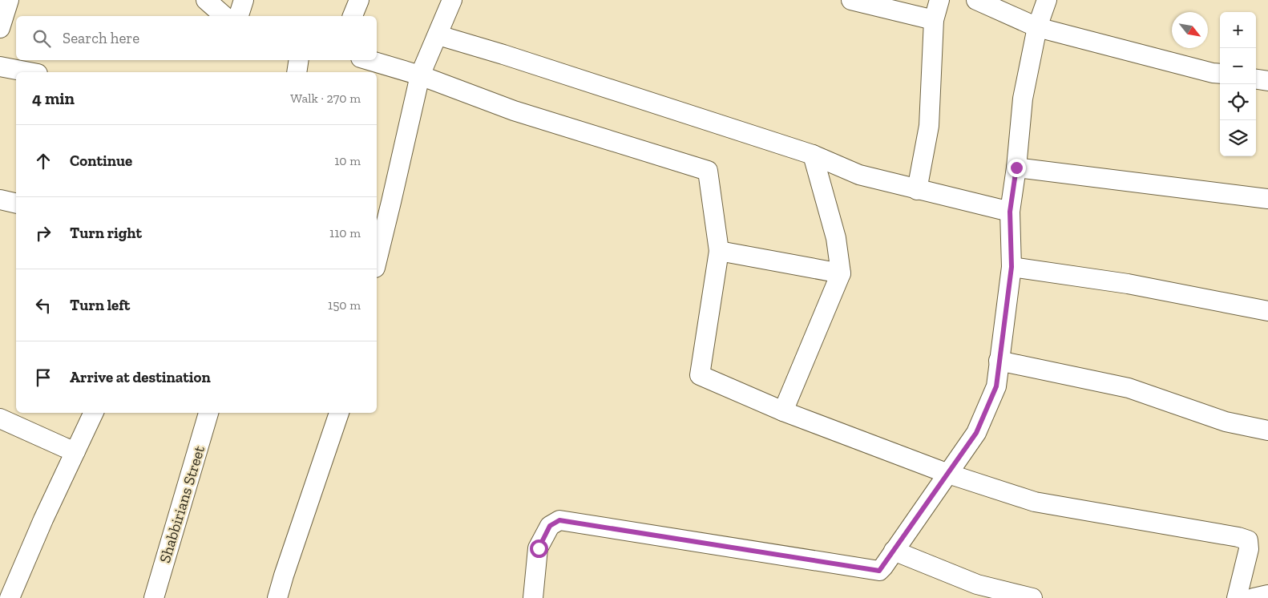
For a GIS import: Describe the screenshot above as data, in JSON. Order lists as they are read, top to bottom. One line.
{"streets":{"street":["Shabbirians Street"]},"north":"bottom right","page":{"map_buttons":["+","−"],"search":"Search here","heading":["4 min","Walk · 270 m"],"list":[["Continue","10 m"],["Turn right","110 m"],["Turn left","150 m"],"Arrive at destination"]}}
